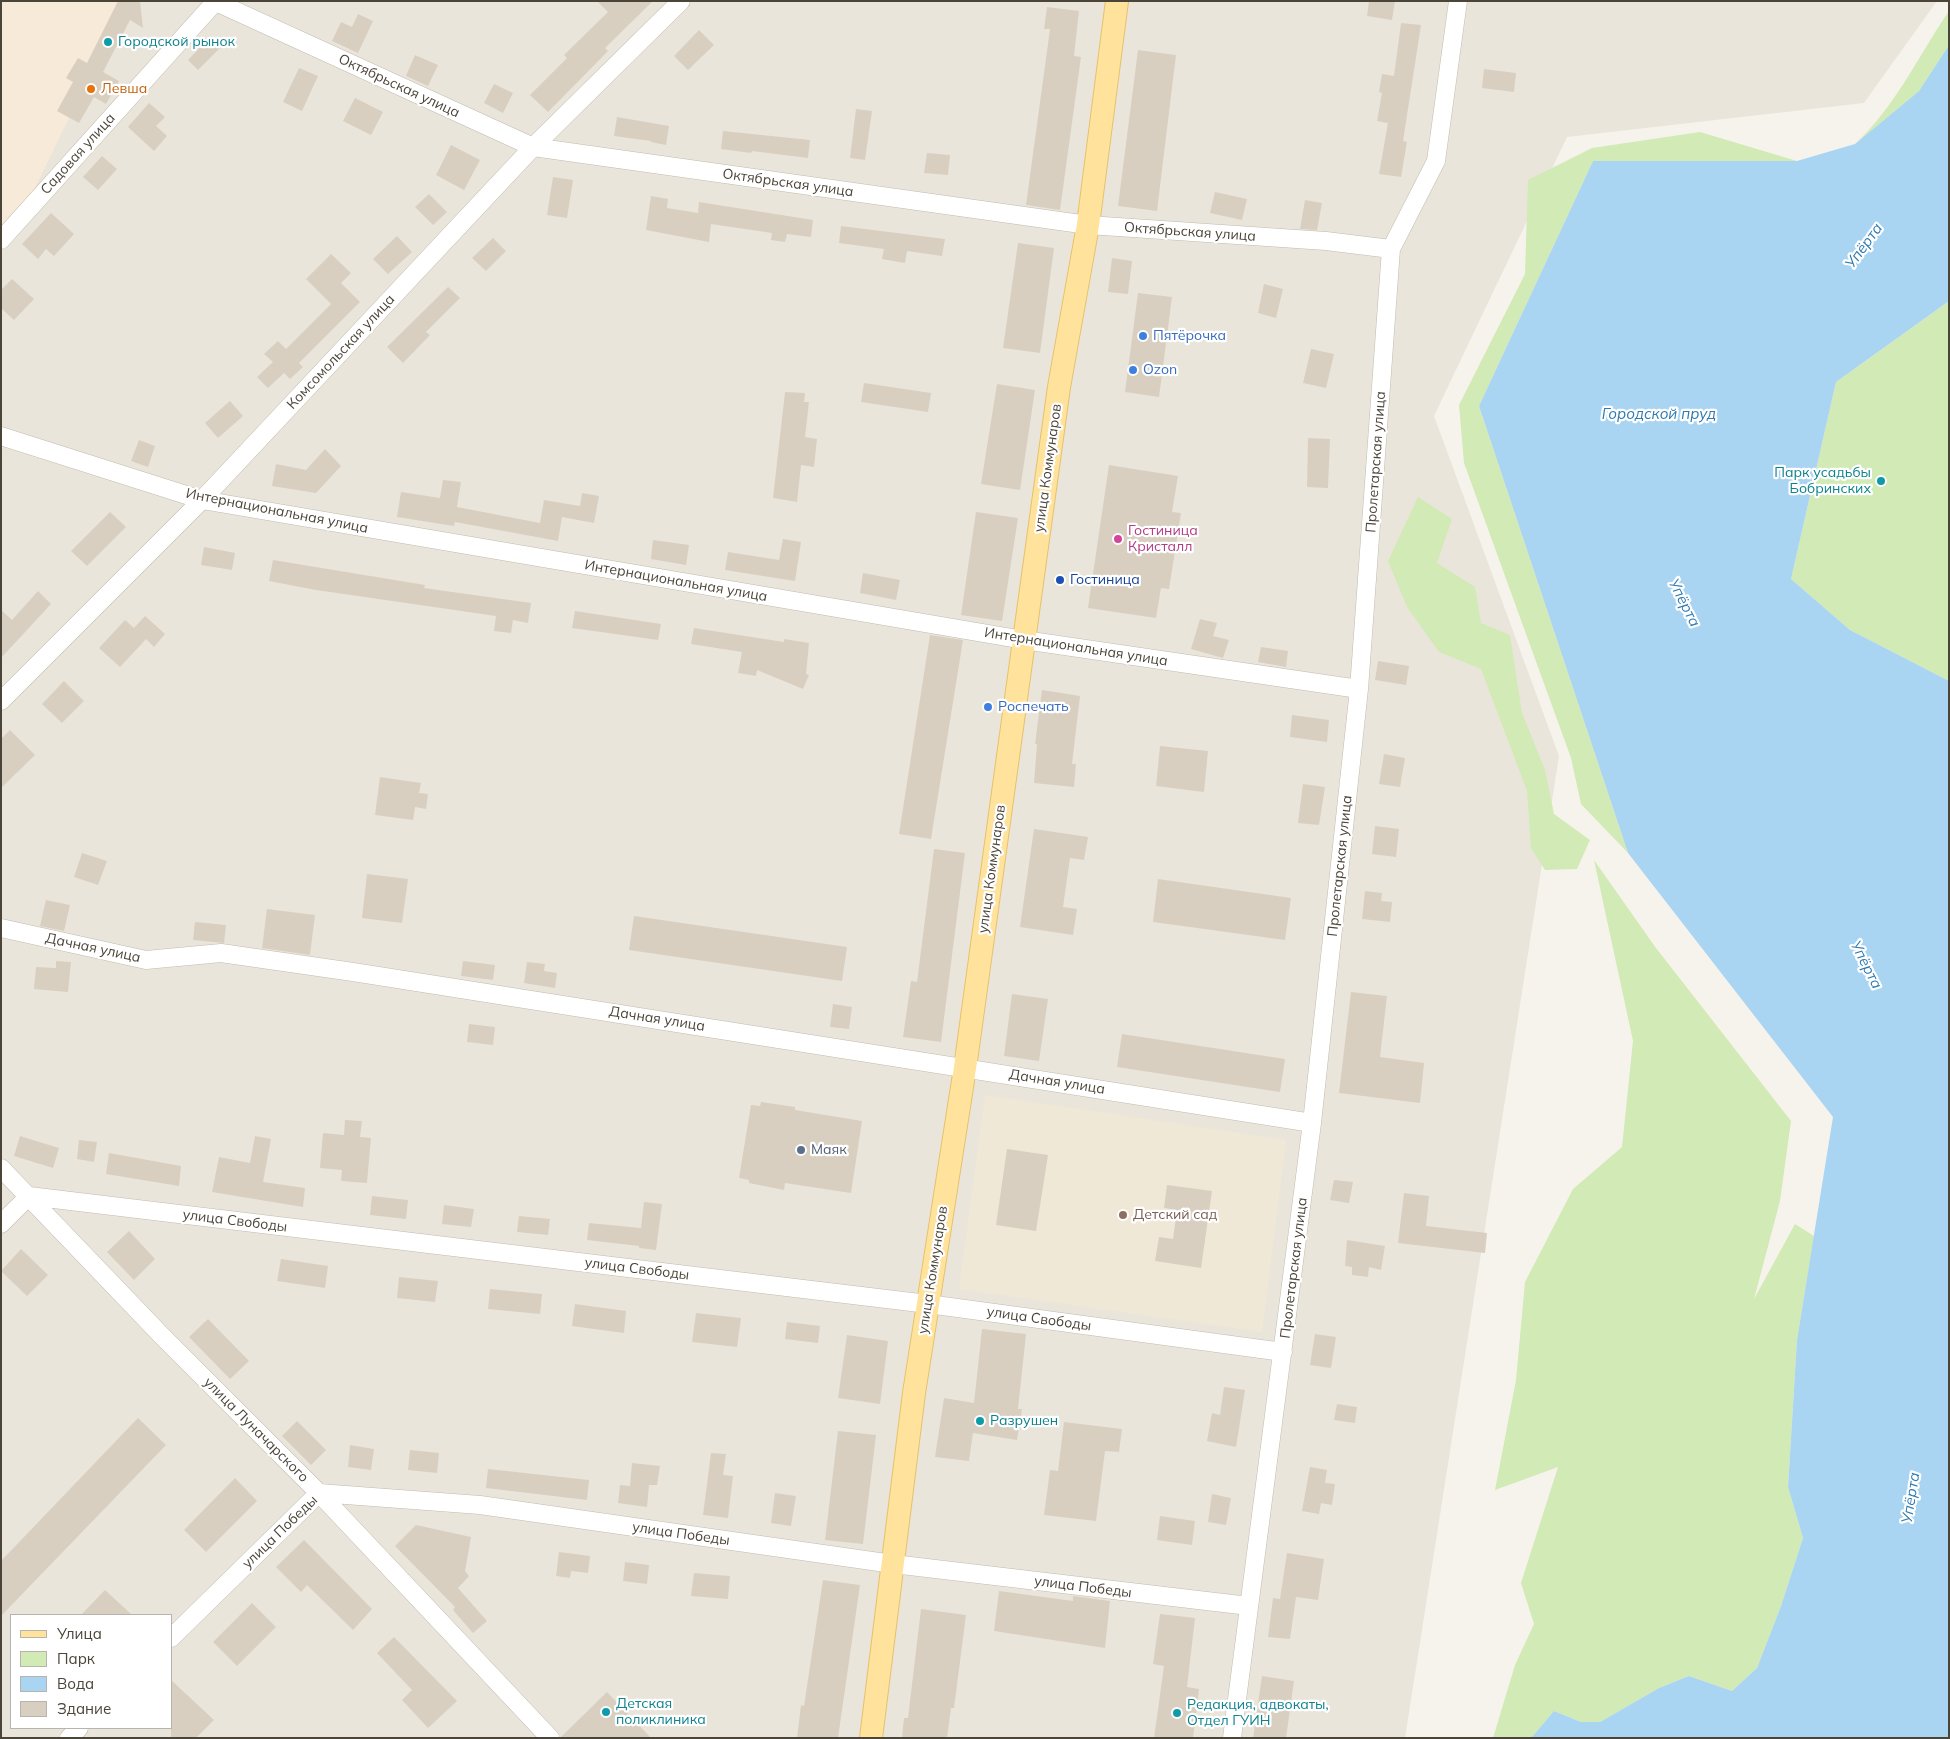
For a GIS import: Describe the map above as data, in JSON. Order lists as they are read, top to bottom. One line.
{"streets":{"main road":["улица Коммунаров"],"street":["Октябрьская улица","Садовая улица","Комсомольская улица","Пролетарская улица","Интернациональная улица","Дачная улица","улица Свободы","улица Луначарского","улица Победы"]},"crossings":[["Октябрьская улица","Садовая улица"],["Октябрьская улица","Комсомольская улица"],["Октябрьская улица","Пролетарская улица"],["Октябрьская улица","улица Коммунаров"],["Комсомольская улица","Интернациональная улица"],["Пролетарская улица","Интернациональная улица"],["Пролетарская улица","Дачная улица"],["Пролетарская улица","улица Свободы"],["Пролетарская улица","улица Победы"],["улица Коммунаров","Интернациональная улица"],["улица Коммунаров","Дачная улица"],["улица Коммунаров","улица Свободы"],["улица Коммунаров","улица Победы"],["улица Свободы","улица Луначарского"],["улица Луначарского","улица Победы"]],"water":["Упёрта","Городской пруд"],"places":["Городской рынок","Левша","Пятёрочка","Ozon","Парк усадьбы Бобринских","Гостиница Кристалл","Гостиница","Роспечать","Маяк","Детский сад","Разрушен","Детская поликлиника","Редакция, адвокаты, Отдел ГУИН"],"legend":["Улица","Парк","Вода","Здание"]}
